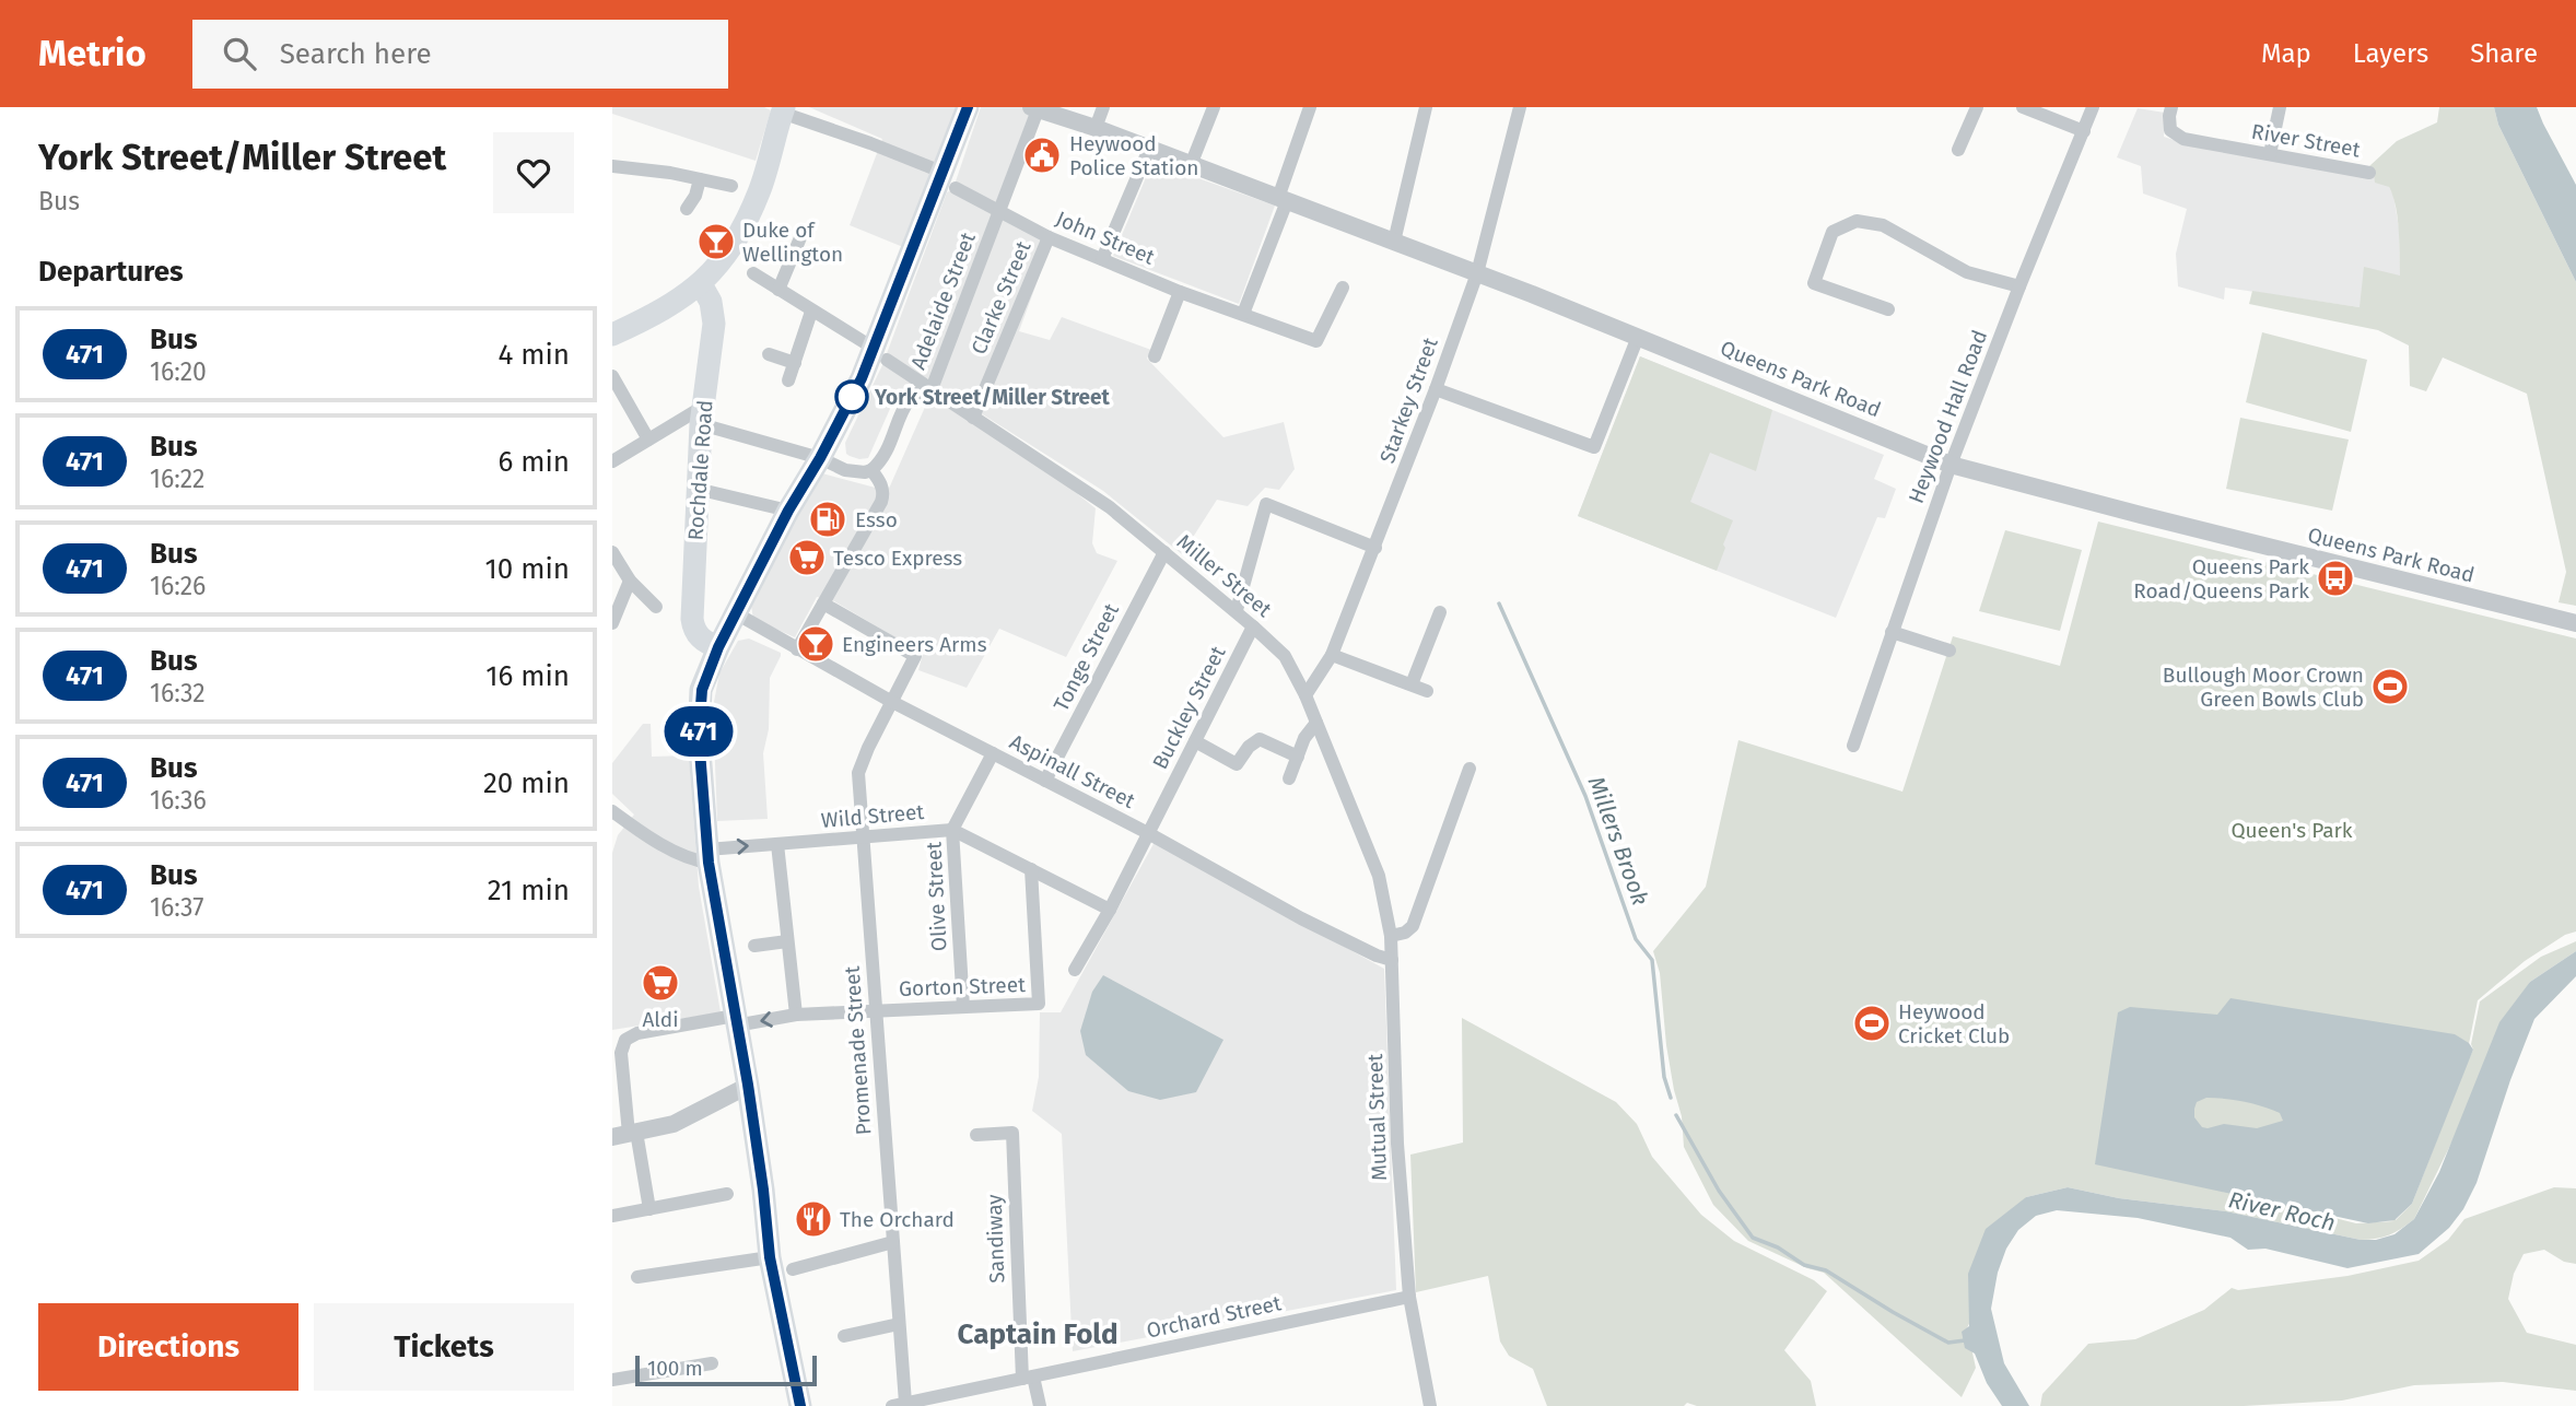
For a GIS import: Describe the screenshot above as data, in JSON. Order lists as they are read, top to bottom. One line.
{"streets":{"main road":["Rochdale Road"],"street":["River Street","John Street","Clarke Street","Adelaide Street","Queens Park Road","Starkey Street","Heywood Hall Road","Miller Street","Tonge Street","Buckley Street","Aspinall Street","Wild Street","Olive Street","Gorton Street","Promenade Street","Mutual Street","Sandiway","Orchard Street"]},"crossings":[["John Street","Clarke Street"],["John Street","Adelaide Street"],["Clarke Street","Miller Street"],["Adelaide Street","Queens Park Road"],["Adelaide Street","Miller Street"],["Queens Park Road","Starkey Street"],["Queens Park Road","Heywood Hall Road"],["Starkey Street","Miller Street"],["Miller Street","Tonge Street"],["Miller Street","Buckley Street"],["Miller Street","Mutual Street"],["Tonge Street","Aspinall Street"],["Buckley Street","Aspinall Street"],["Buckley Street","Wild Street"],["Aspinall Street","Promenade Street"],["Aspinall Street","Mutual Street"],["Wild Street","Olive Street"],["Wild Street","Gorton Street"],["Wild Street","Promenade Street"],["Olive Street","Gorton Street"],["Gorton Street","Promenade Street"],["Promenade Street","Orchard Street"],["Mutual Street","Orchard Street"],["Sandiway","Orchard Street"]],"districts":["Captain Fold"],"water":["Millers Brook","River Roch"],"parks":["Queen's Park"],"places":{"public building":["Heywood Police Station"],"bar":["Duke of Wellington","Engineers Arms"],"other":["York Street/Miller Street"],"fuel station":["Esso"],"supermarket":["Tesco Express","Aldi"],"bus stop":["Queens Park Road/Queens Park"],"sports":["Bullough Moor Crown Green Bowls Club","Heywood Cricket Club"],"restaurant":["The Orchard"]},"lines":["bus line 471"],"scale_bar":"100 m","page":{"header":"Metrio","search":"Search here","nav":["Map","Layers","Share"],"heading":[["York Street/Miller Street","Bus"],"Departures"],"on_map":"471","list":[{"mark":"471","name":"Bus","note":"16:20","value":"4 min"},{"mark":"471","name":"Bus","note":"16:22","value":"6 min"},{"mark":"471","name":"Bus","note":"16:26","value":"10 min"},{"mark":"471","name":"Bus","note":"16:32","value":"16 min"},{"mark":"471","name":"Bus","note":"16:36","value":"20 min"},{"mark":"471","name":"Bus","note":"16:37","value":"21 min"}],"buttons":["Directions","Tickets"],"scale":"100 m"}}
